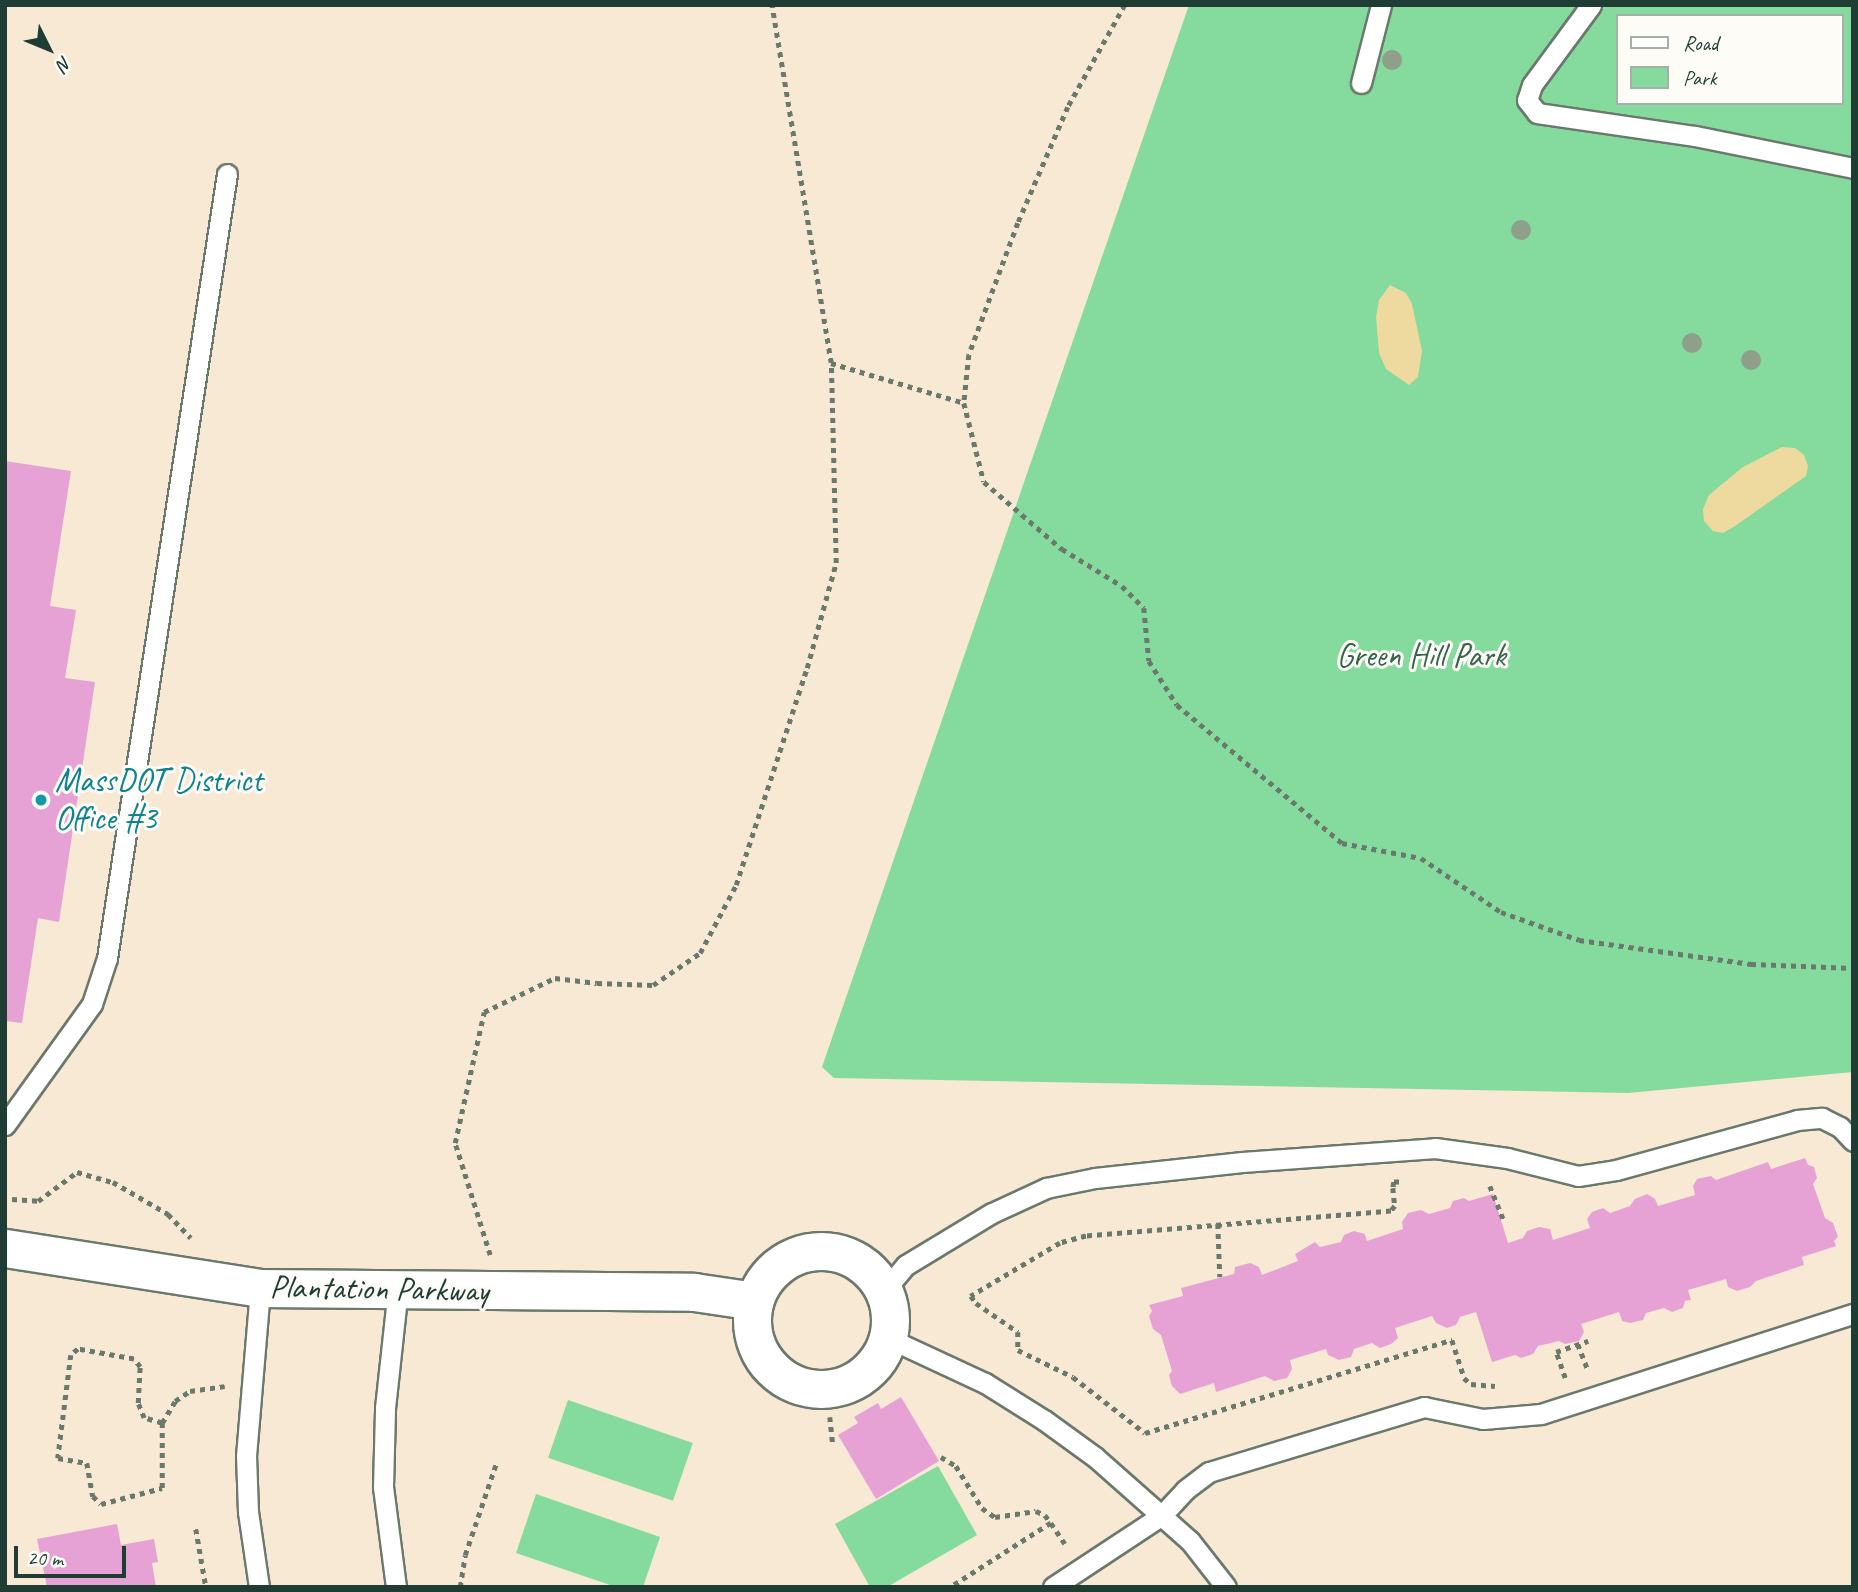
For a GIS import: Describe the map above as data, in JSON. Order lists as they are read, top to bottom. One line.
{"streets":{"street":["Plantation Parkway"]},"parks":["Green Hill Park"],"places":["MassDOT District Office #3"],"legend":["Road","Park"],"scale_bar":"20 m","north":"bottom right"}
